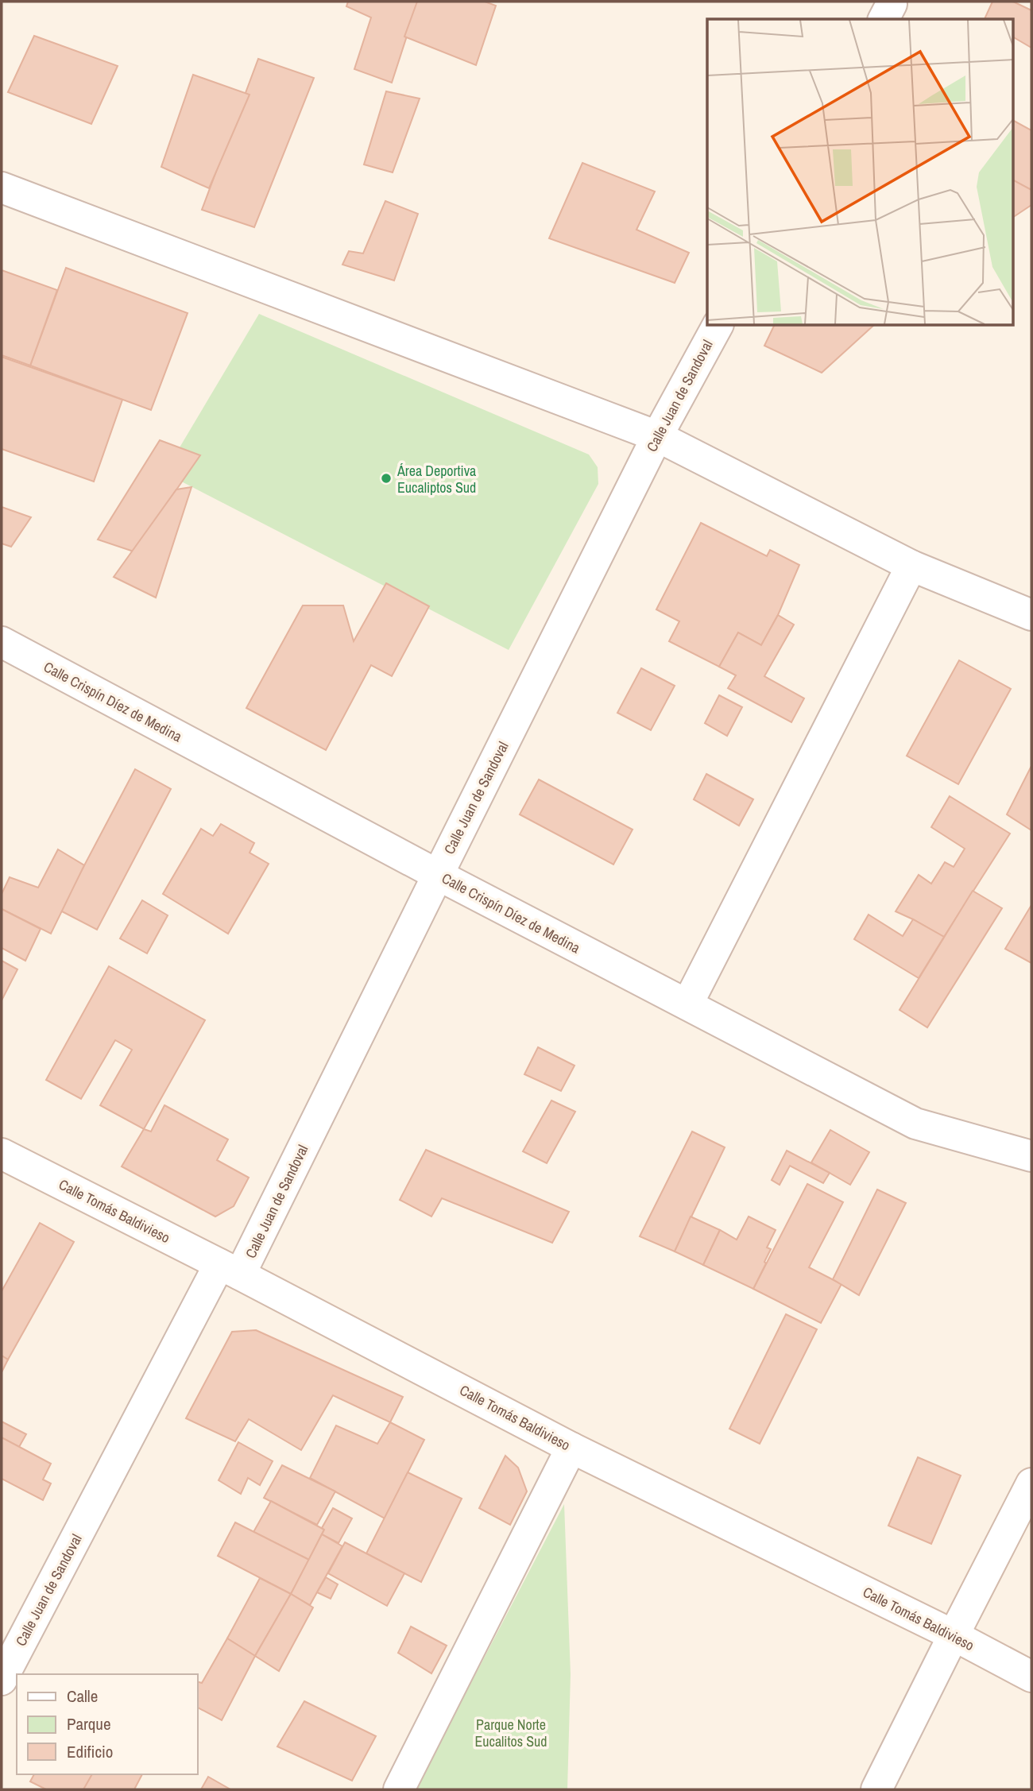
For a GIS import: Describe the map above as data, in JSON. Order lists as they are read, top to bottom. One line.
{"streets":{"street":["Calle Juan de Sandoval","Calle Crispín Díez de Medina","Calle Tomás Baldivieso"]},"crossings":[["Calle Juan de Sandoval","Calle Crispín Díez de Medina"],["Calle Juan de Sandoval","Calle Tomás Baldivieso"]],"parks":["Parque Norte Eucalitos Sud"],"places":["Área Deportiva Eucaliptos Sud"],"legend":["Calle","Parque","Edificio"]}
